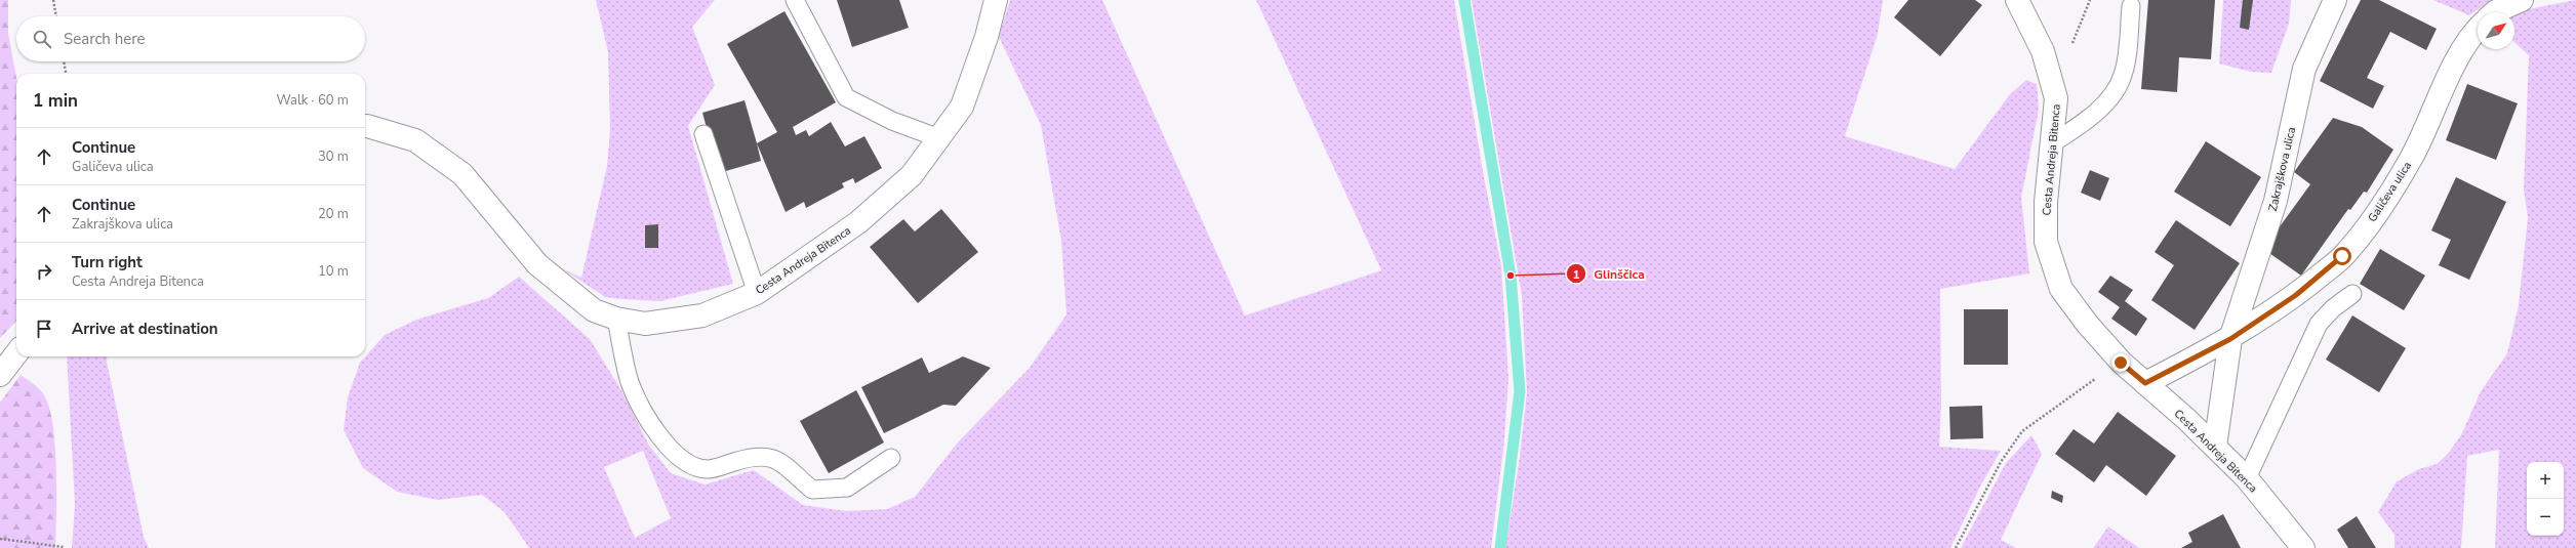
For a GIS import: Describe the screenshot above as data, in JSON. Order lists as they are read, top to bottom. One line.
{"streets":{"street":["Cesta Andreja Bitenca","Zakrajškova ulica","Galičeva ulica"]},"crossings":[["Cesta Andreja Bitenca","Zakrajškova ulica"],["Zakrajškova ulica","Galičeva ulica"]],"places":["Glinščica"],"north":"top right","page":{"search":"Search here","heading":["1 min","Walk · 60 m"],"list":[["Continue","Galičeva ulica","30 m"],["Continue","Zakrajškova ulica","20 m"],["Turn right","Cesta Andreja Bitenca","10 m"],"Arrive at destination"],"map_buttons":["+","−"]}}
